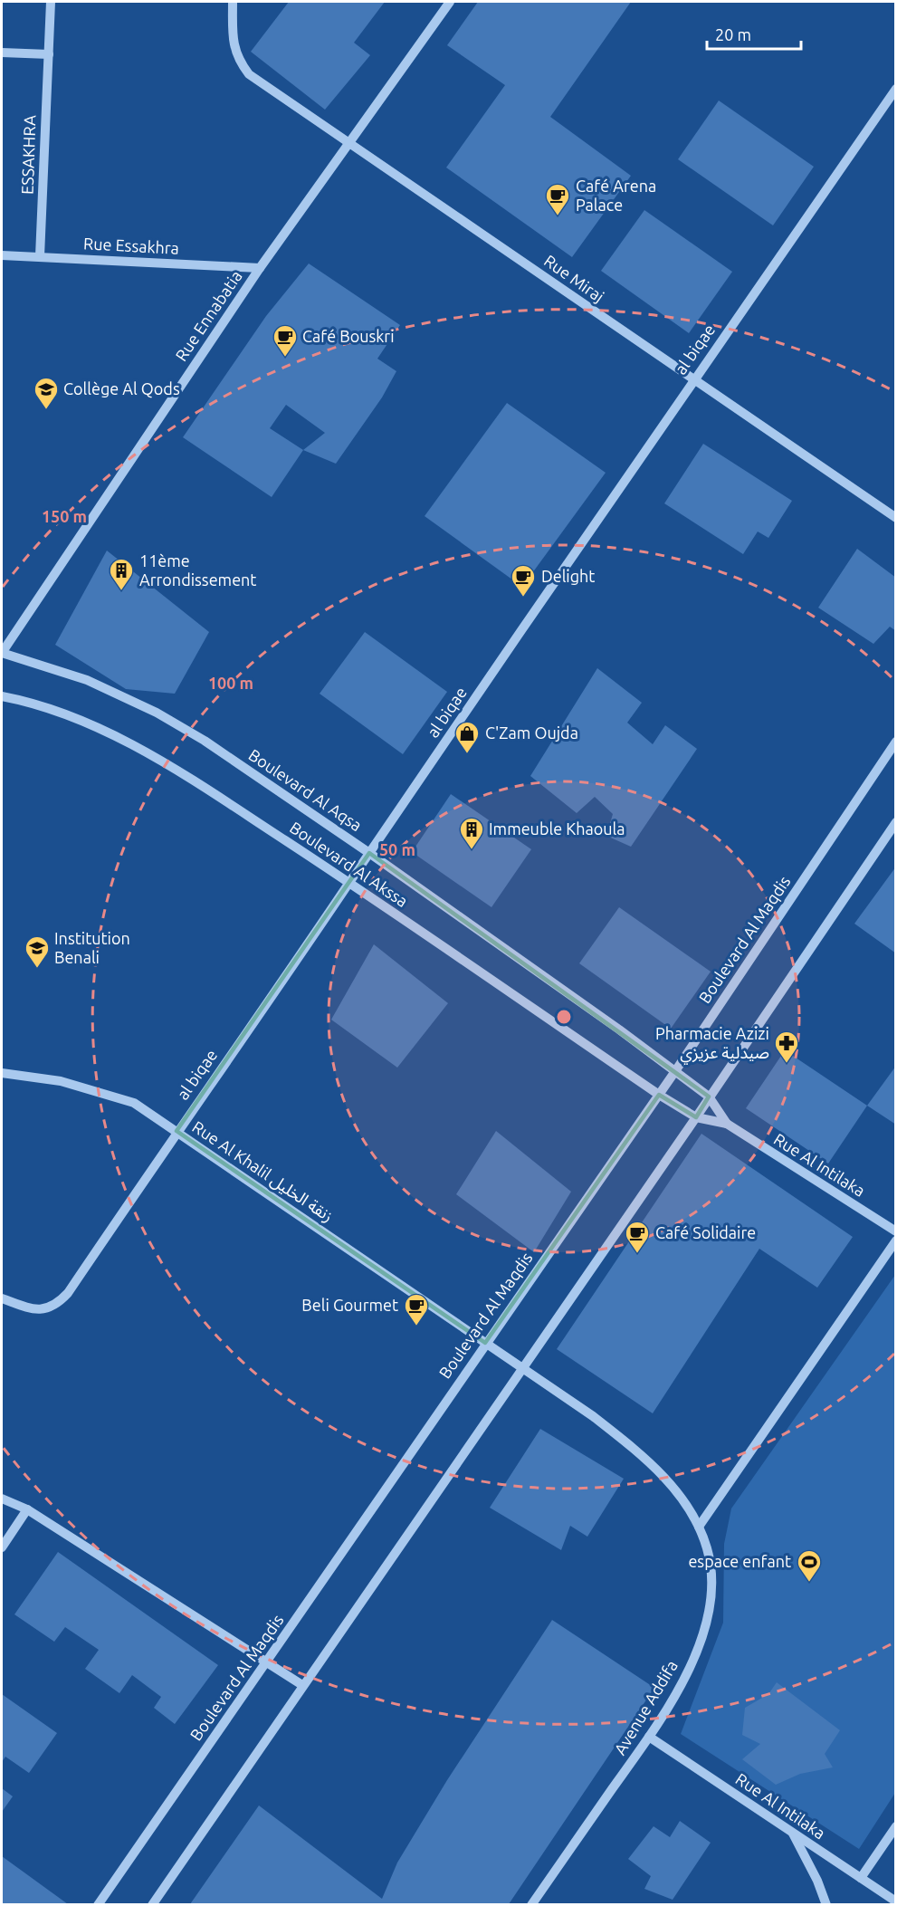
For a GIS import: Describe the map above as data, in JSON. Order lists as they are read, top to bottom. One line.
{"streets":{"street":["ESSAKHRA","Rue Essakhra","Rue Miraj","Rue Ennabatia","al biqae","Boulevard Al Aqsa","Boulevard Al Akssa","Boulevard Al Maqdis","Rue Al Intilaka","Rue Al Khalil زنقة الخليل","Avenue Addifa"]},"crossings":[["ESSAKHRA","Rue Essakhra"],["Rue Essakhra","Rue Ennabatia"],["Rue Miraj","Rue Ennabatia"],["Rue Miraj","al biqae"],["Rue Ennabatia","Boulevard Al Aqsa"],["al biqae","Boulevard Al Aqsa"],["al biqae","Boulevard Al Akssa"],["al biqae","Rue Al Khalil زنقة الخليل"],["Boulevard Al Aqsa","Boulevard Al Maqdis"],["Boulevard Al Aqsa","Rue Al Intilaka"],["Boulevard Al Akssa","Boulevard Al Maqdis"],["Boulevard Al Akssa","Rue Al Intilaka"],["Boulevard Al Maqdis","Rue Al Khalil زنقة الخليل"],["Boulevard Al Maqdis","Avenue Addifa"],["Rue Al Intilaka","Avenue Addifa"],["Rue Al Khalil زنقة الخليل","Avenue Addifa"]],"places":{"cafe":["Café Arena Palace","Café Bouskri","Delight","Café Solidaire","Beli Gourmet"],"school or university":["Collège Al Qods","Institution Benali"],"building":["11ème Arrondissement","Immeuble Khaoula"],"shop":["C'Zam Oujda"],"pharmacy":["Pharmacie Azizi صيدلية عزيزي"],"sports":["espace enfant"]},"scale_bar":"20 m","rings":["150 m","100 m","50 m"]}
